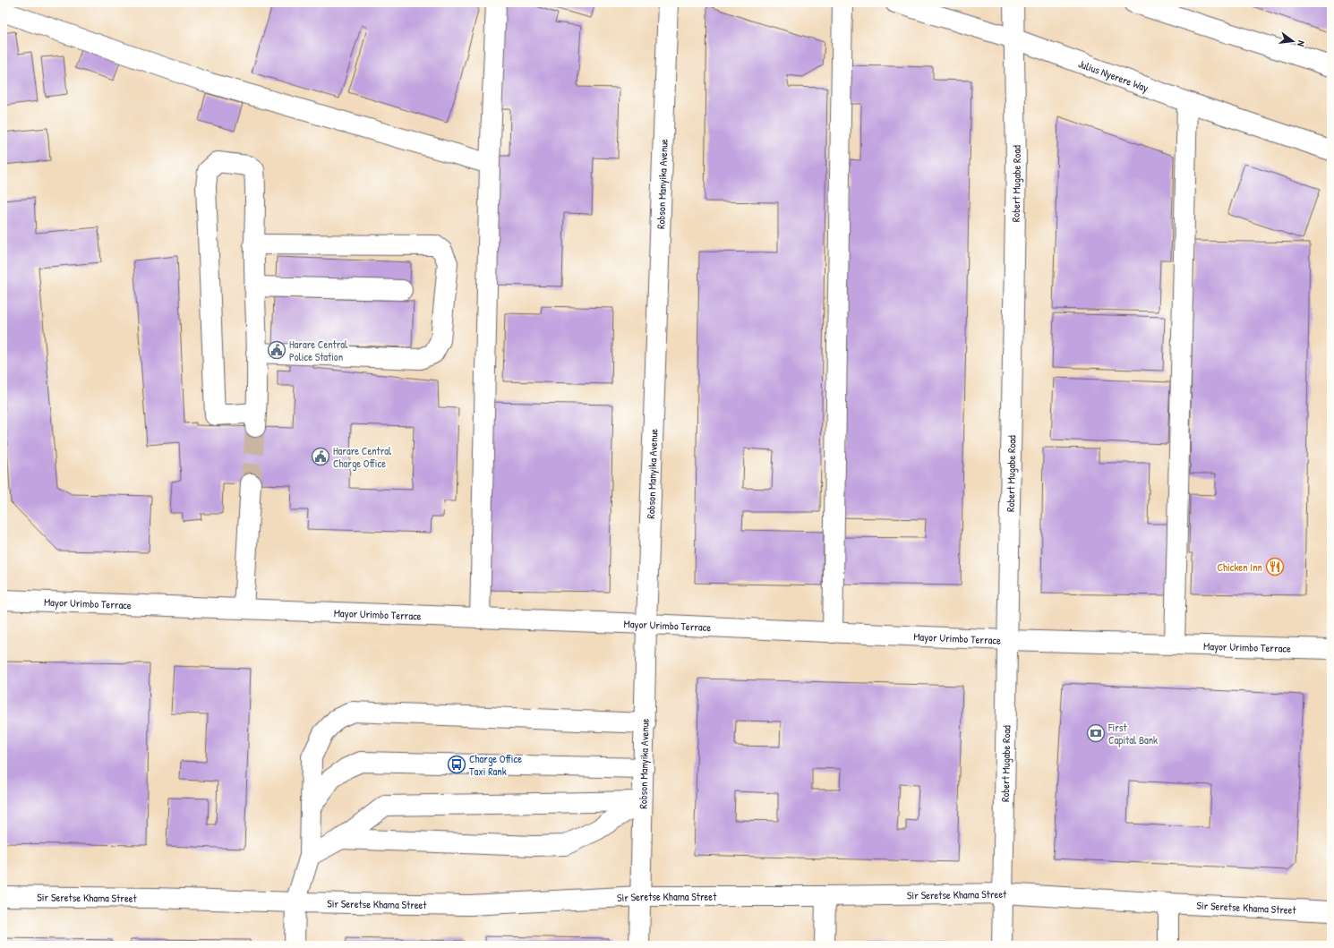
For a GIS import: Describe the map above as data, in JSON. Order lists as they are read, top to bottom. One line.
{"streets":{"street":["Julius Nyerere Way","Robson Manyika Avenue","Robert Mugabe Road","Mayor Urimbo Terrace","Sir Seretse Khama Street"]},"crossings":[["Julius Nyerere Way","Robert Mugabe Road"],["Robson Manyika Avenue","Mayor Urimbo Terrace"],["Robson Manyika Avenue","Sir Seretse Khama Street"],["Robert Mugabe Road","Mayor Urimbo Terrace"],["Robert Mugabe Road","Sir Seretse Khama Street"]],"places":{"public building":["Harare Central Police Station","Harare Central Charge Office"],"restaurant":["Chicken Inn"],"bank":["First Capital Bank"],"bus stop":["Charge Office Taxi Rank"]},"north":"right"}
